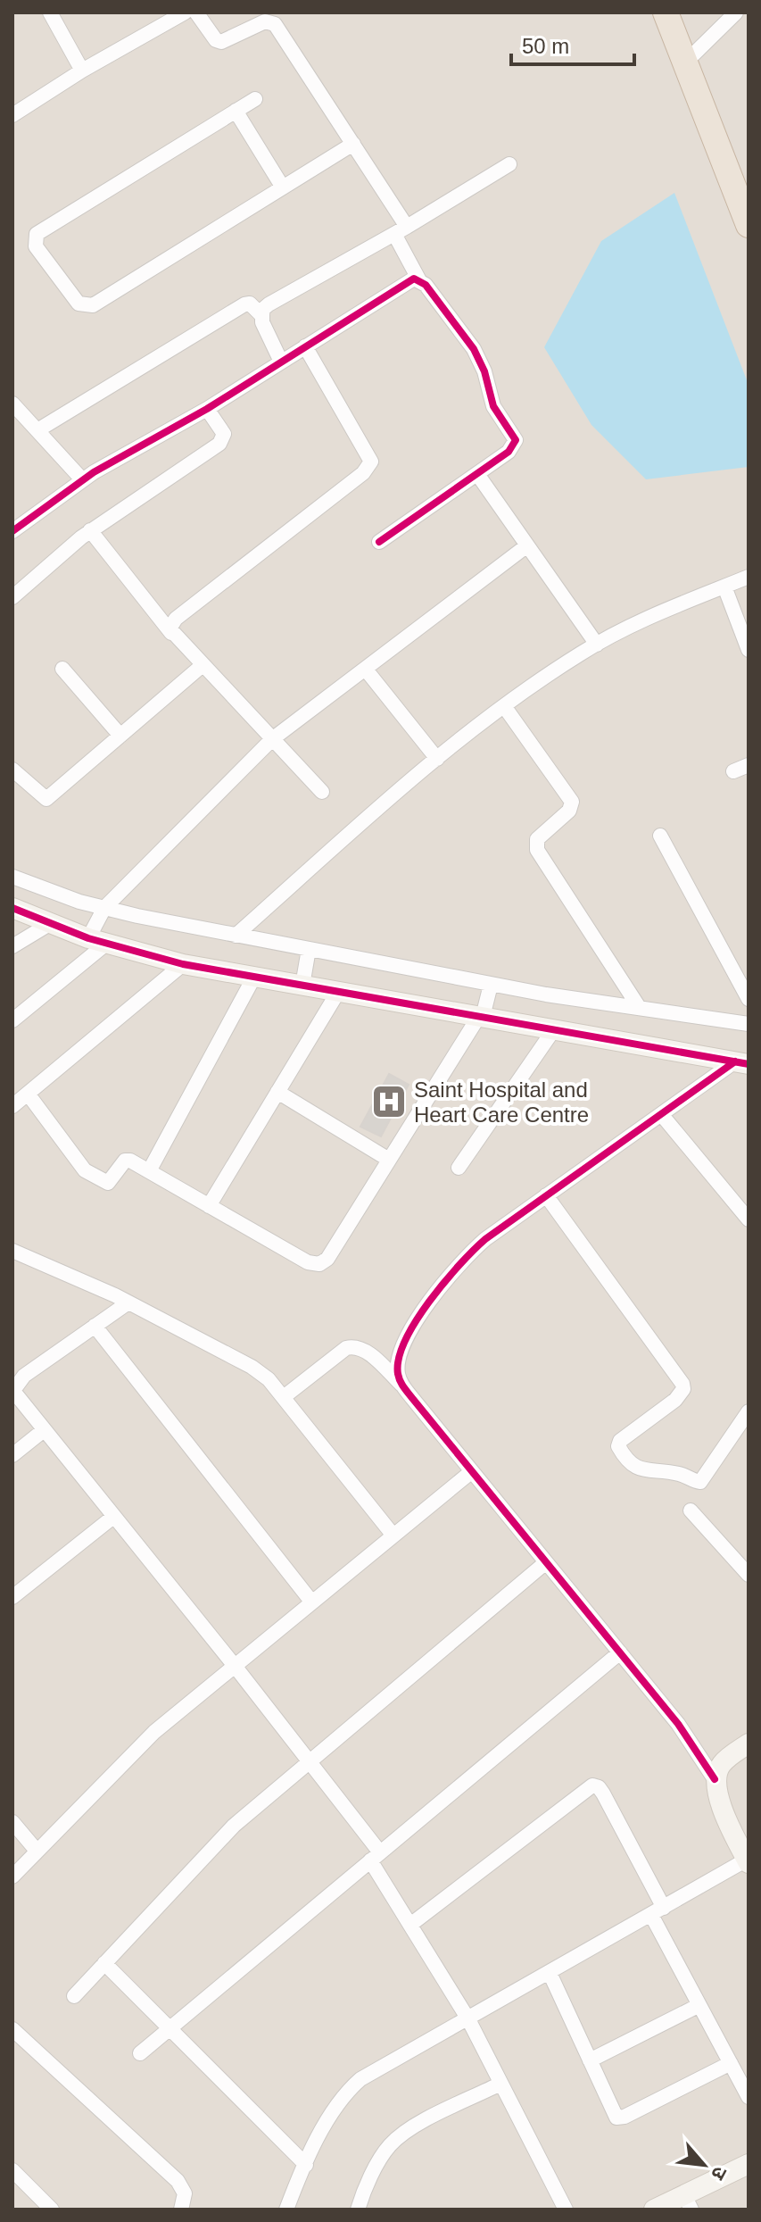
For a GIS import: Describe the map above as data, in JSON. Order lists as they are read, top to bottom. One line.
{"places":{"hospital":["Saint Hospital and Heart Care Centre"]},"scale_bar":"50 m","north":"bottom right"}
